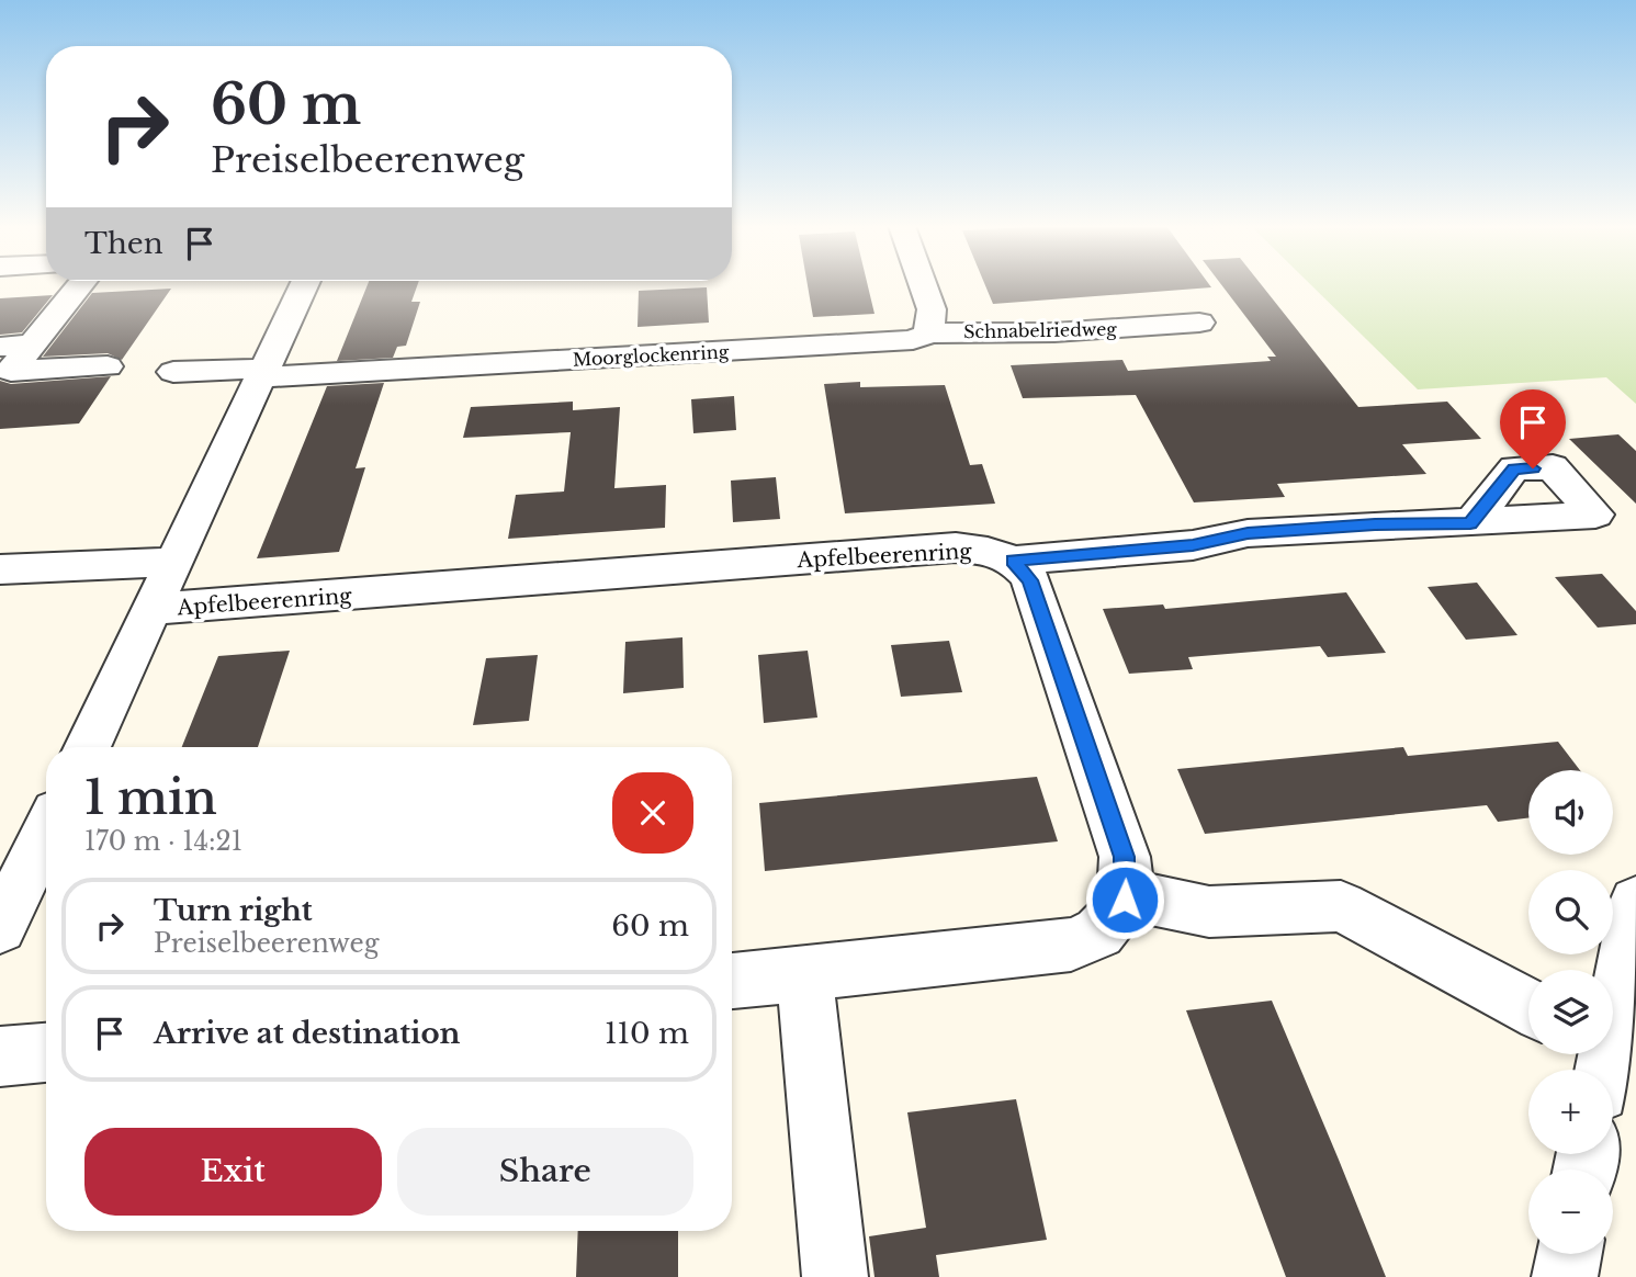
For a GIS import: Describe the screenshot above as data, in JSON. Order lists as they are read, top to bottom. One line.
{"streets":{"street":["Schnabelriedweg","Moorglockenring","Apfelbeerenring"]},"crossings":[["Schnabelriedweg","Moorglockenring"]],"page":{"turn":["60 m","Preiselbeerenweg"],"then":"Then","heading":["1 min","170 m · 14:21"],"map_buttons":["+","−"],"list":[{"name":"Turn right","note":"Preiselbeerenweg","value":"60 m"},{"name":"Arrive at destination","value":"110 m"}],"buttons":["Exit","Share"]}}
